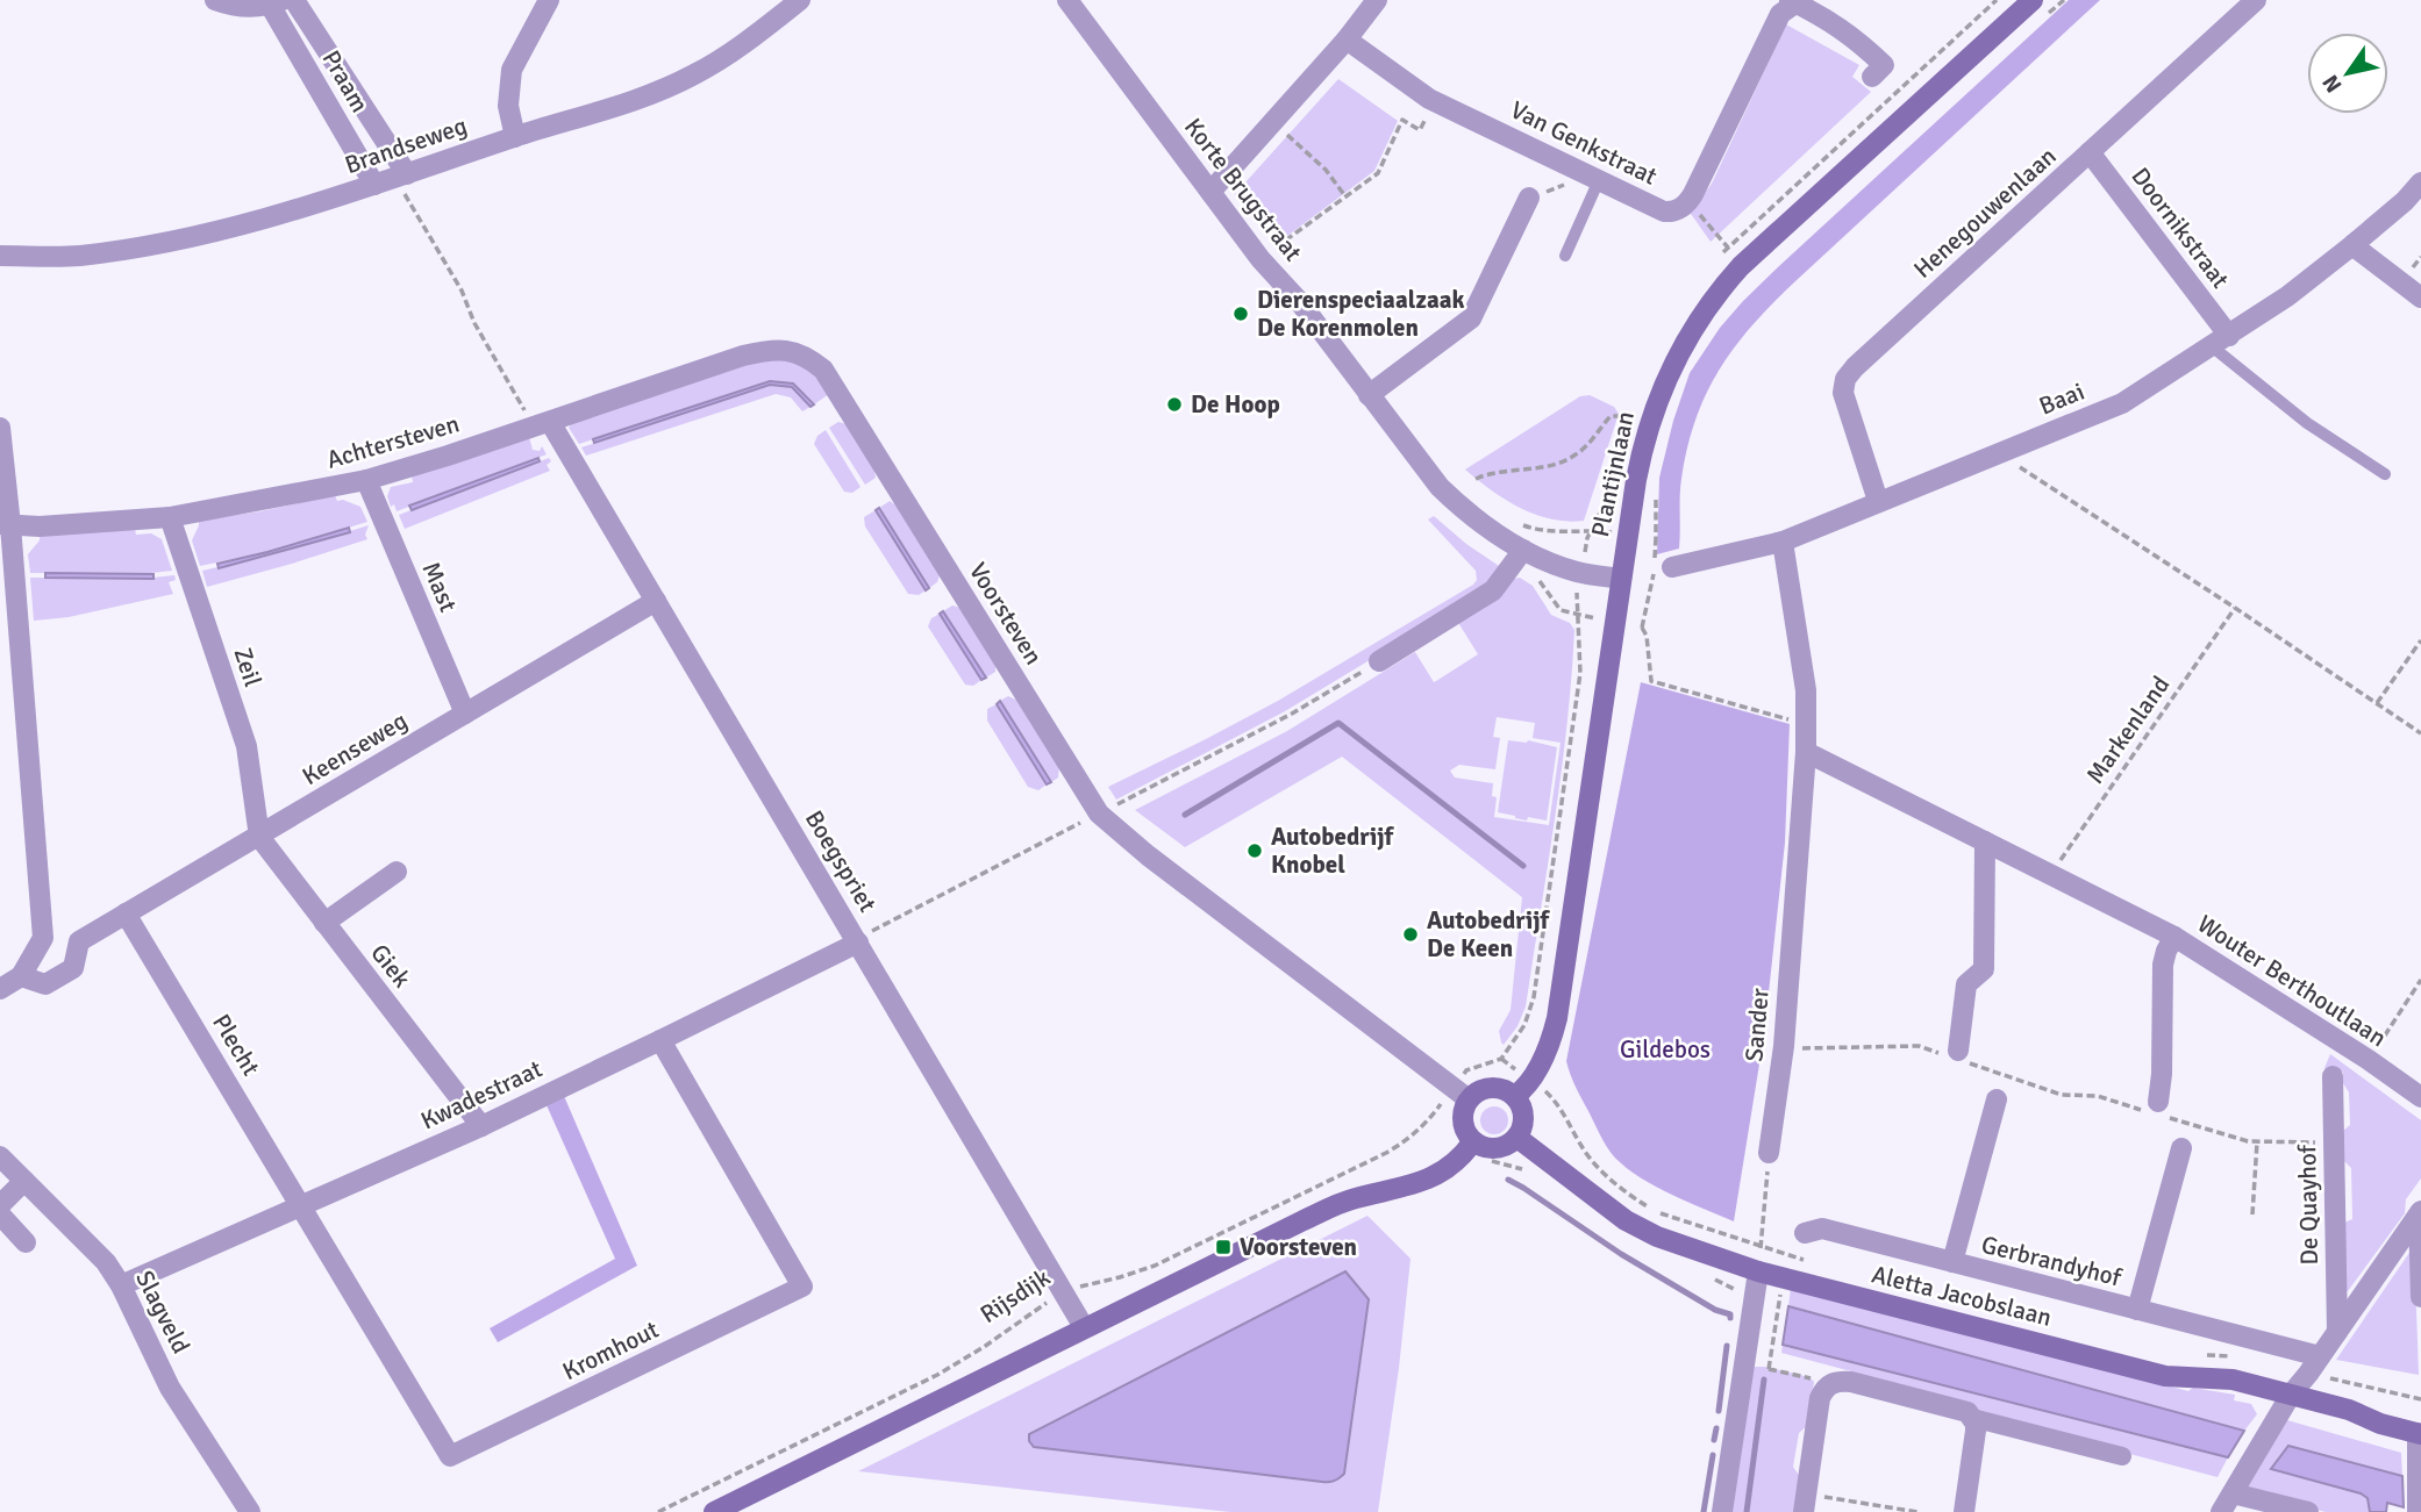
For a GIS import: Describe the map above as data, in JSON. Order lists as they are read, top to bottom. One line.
{"streets":{"main road":["Plantijnlaan","Aletta Jacobslaan"],"street":["Praam","Van Genkstraat","Brandseweg","Korte Brugstraat","Henegouwenlaan","Doornikstraat","Baai","Achtersteven","Mast","Voorsteven","Zeil","Keenseweg","Boegspriet","Giek","Wouter Berthoutlaan","Sander","Plecht","Kwadestraat","De Quayhof","Gerbrandyhof","Slagveld","Kromhout"],"path":["Markenland","Rijsdijk"]},"crossings":[["Praam","Brandseweg"],["Korte Brugstraat","Plantijnlaan"],["Henegouwenlaan","Doornikstraat"],["Henegouwenlaan","Baai"],["Doornikstraat","Baai"],["Baai","Sander"],["Achtersteven","Mast"],["Achtersteven","Voorsteven"],["Achtersteven","Zeil"],["Achtersteven","Boegspriet"],["Plantijnlaan","Voorsteven"],["Plantijnlaan","Aletta Jacobslaan"],["Mast","Keenseweg"],["Voorsteven","Aletta Jacobslaan"],["Zeil","Keenseweg"],["Zeil","Giek"],["Markenland","Wouter Berthoutlaan"],["Keenseweg","Boegspriet"],["Keenseweg","Giek"],["Keenseweg","Plecht"],["Boegspriet","Kwadestraat"],["Boegspriet","Rijsdijk"],["Giek","Kwadestraat"],["Wouter Berthoutlaan","Sander"],["Plecht","Kwadestraat"],["Plecht","Kromhout"],["Kwadestraat","Slagveld"],["Kwadestraat","Kromhout"]],"parks":["Gildebos"],"places":{"other":["Dierenspeciaalzaak De Korenmolen","De Hoop","Autobedrijf Knobel","Autobedrijf De Keen"],"transit":["Voorsteven"]},"north":"bottom left"}
